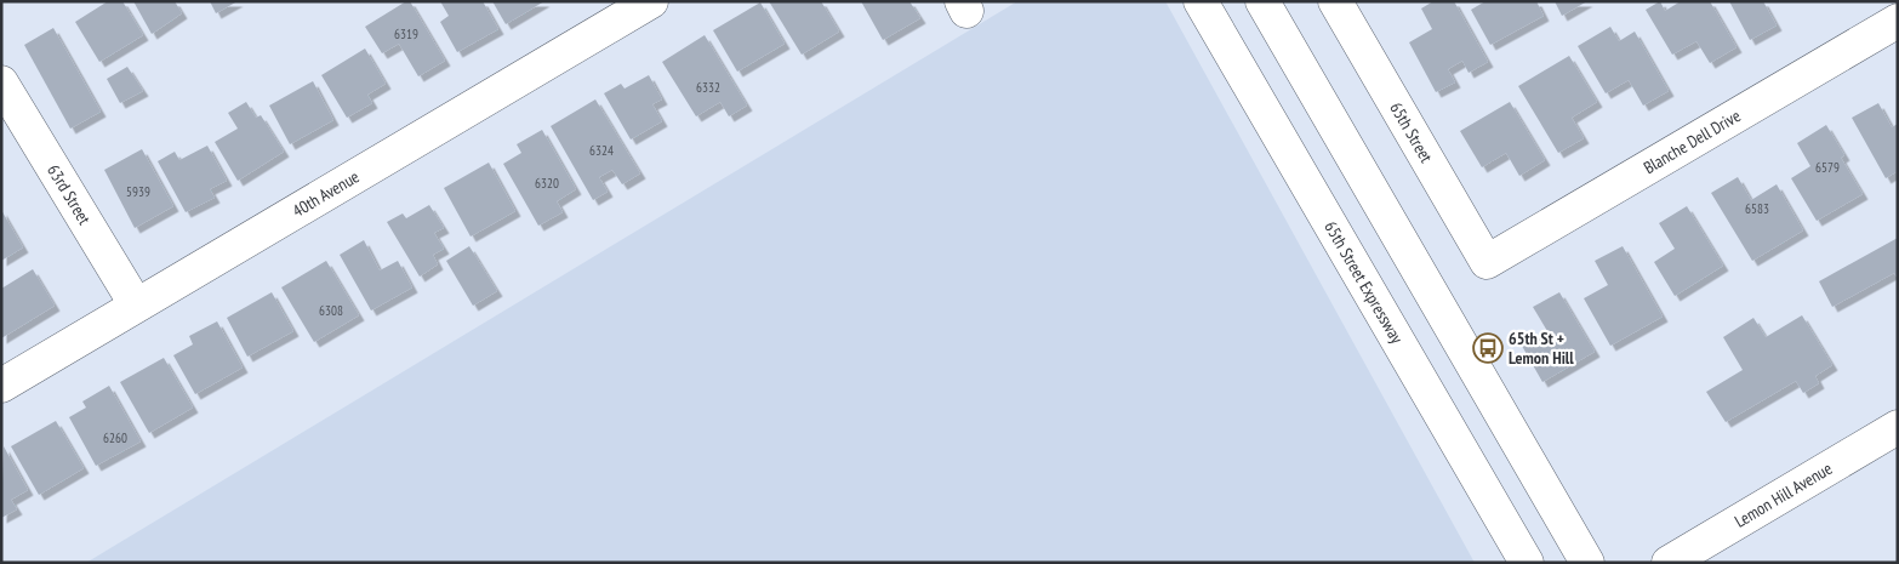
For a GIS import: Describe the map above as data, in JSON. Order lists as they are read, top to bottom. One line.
{"streets":{"street":["65th Street","Blanche Dell Drive","40th Avenue","63rd Street","65th Street Expressway","Lemon Hill Avenue"]},"crossings":[["65th Street","Blanche Dell Drive"],["40th Avenue","63rd Street"]],"places":{"bus stop":["65th St + Lemon Hill"]},"house_numbers":["6319","6332","6324","6579","6320","5939","6583","6308","6260"]}
